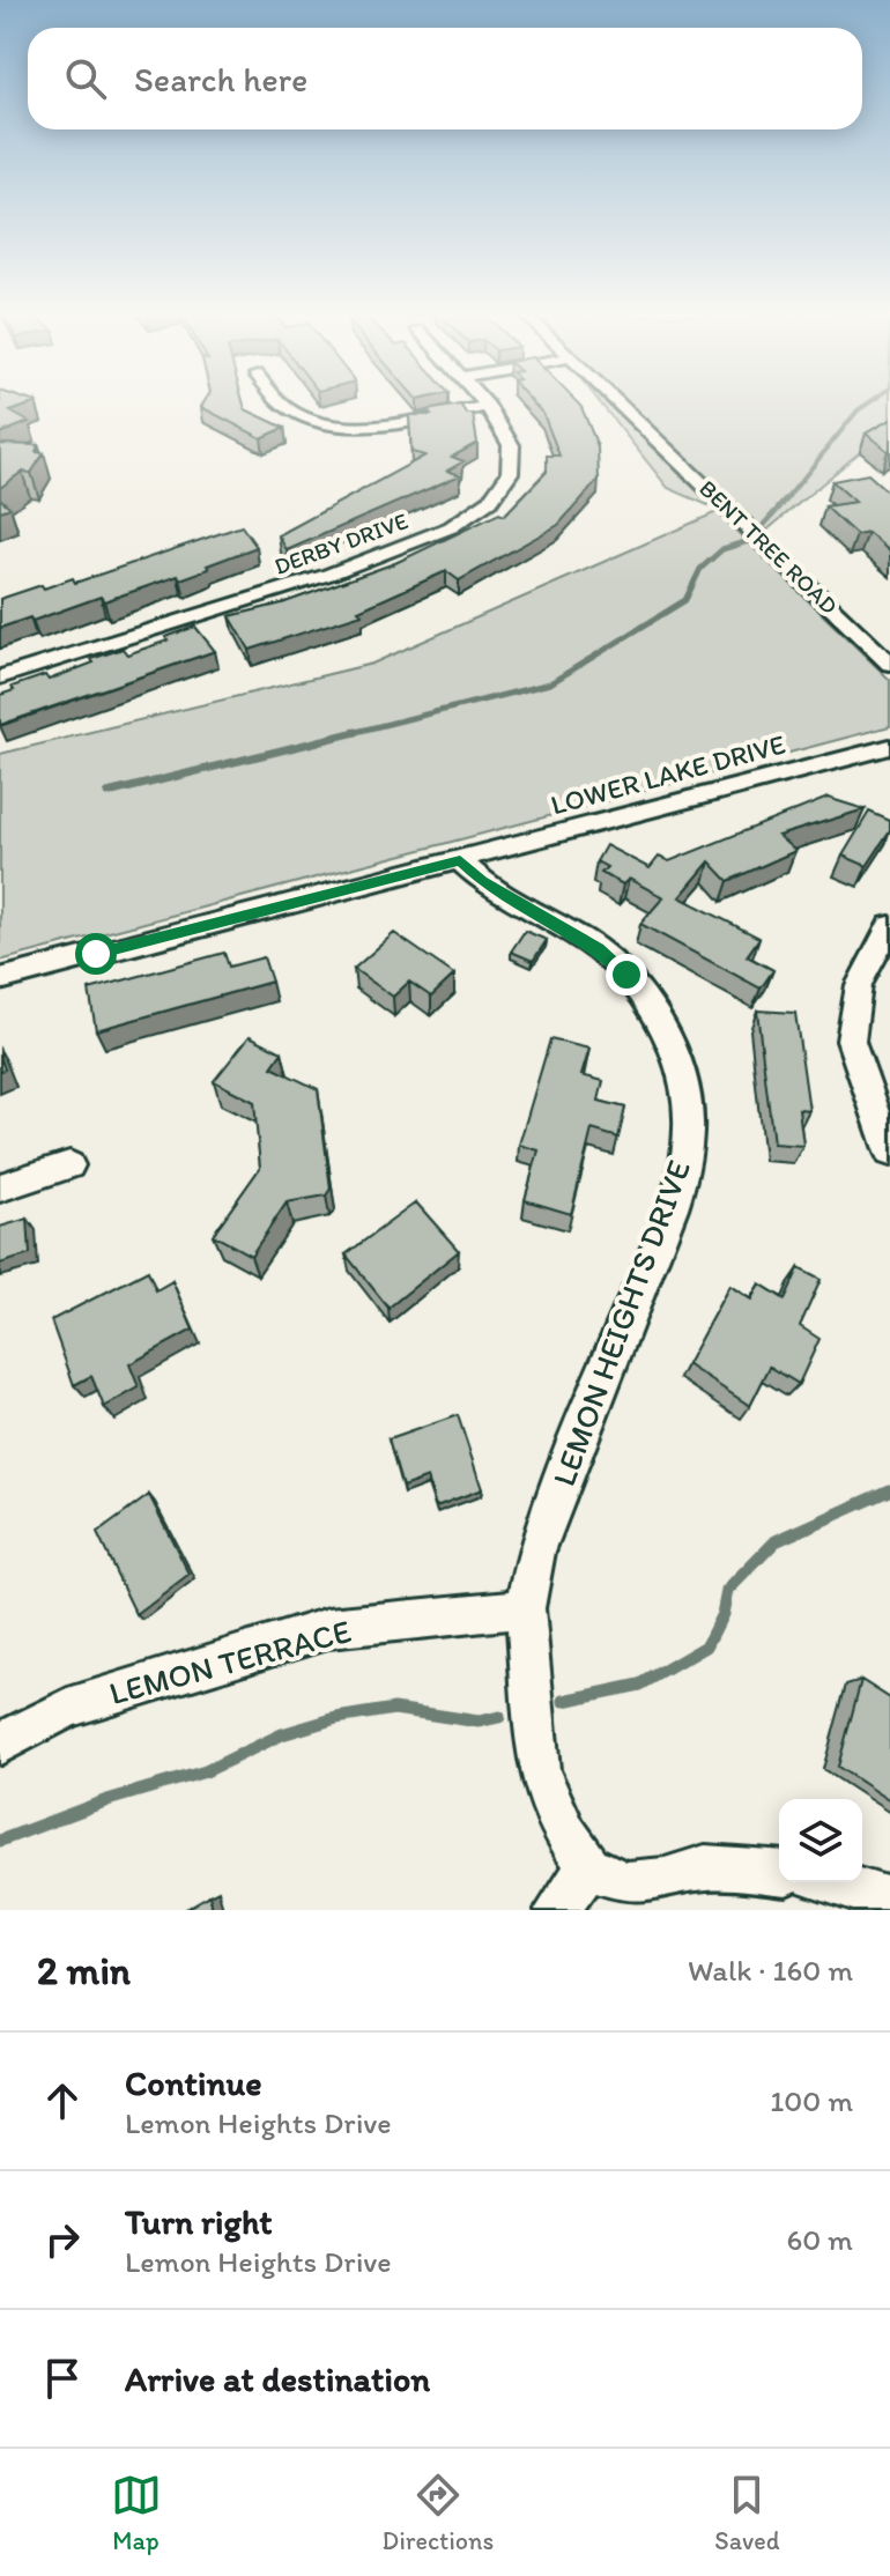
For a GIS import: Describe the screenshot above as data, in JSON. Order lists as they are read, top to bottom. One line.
{"streets":{"street":["DERBY DRIVE","BENT TREE ROAD","LOWER LAKE DRIVE","LEMON HEIGHTS DRIVE","LEMON TERRACE"]},"crossings":[["LOWER LAKE DRIVE","LEMON HEIGHTS DRIVE"],["LEMON HEIGHTS DRIVE","LEMON TERRACE"]],"page":{"search":"Search here","heading":["2 min","Walk · 160 m"],"list":[["Continue","Lemon Heights Drive","100 m"],["Turn right","Lemon Heights Drive","60 m"],"Arrive at destination"],"nav":["Map","Directions","Saved"]}}
